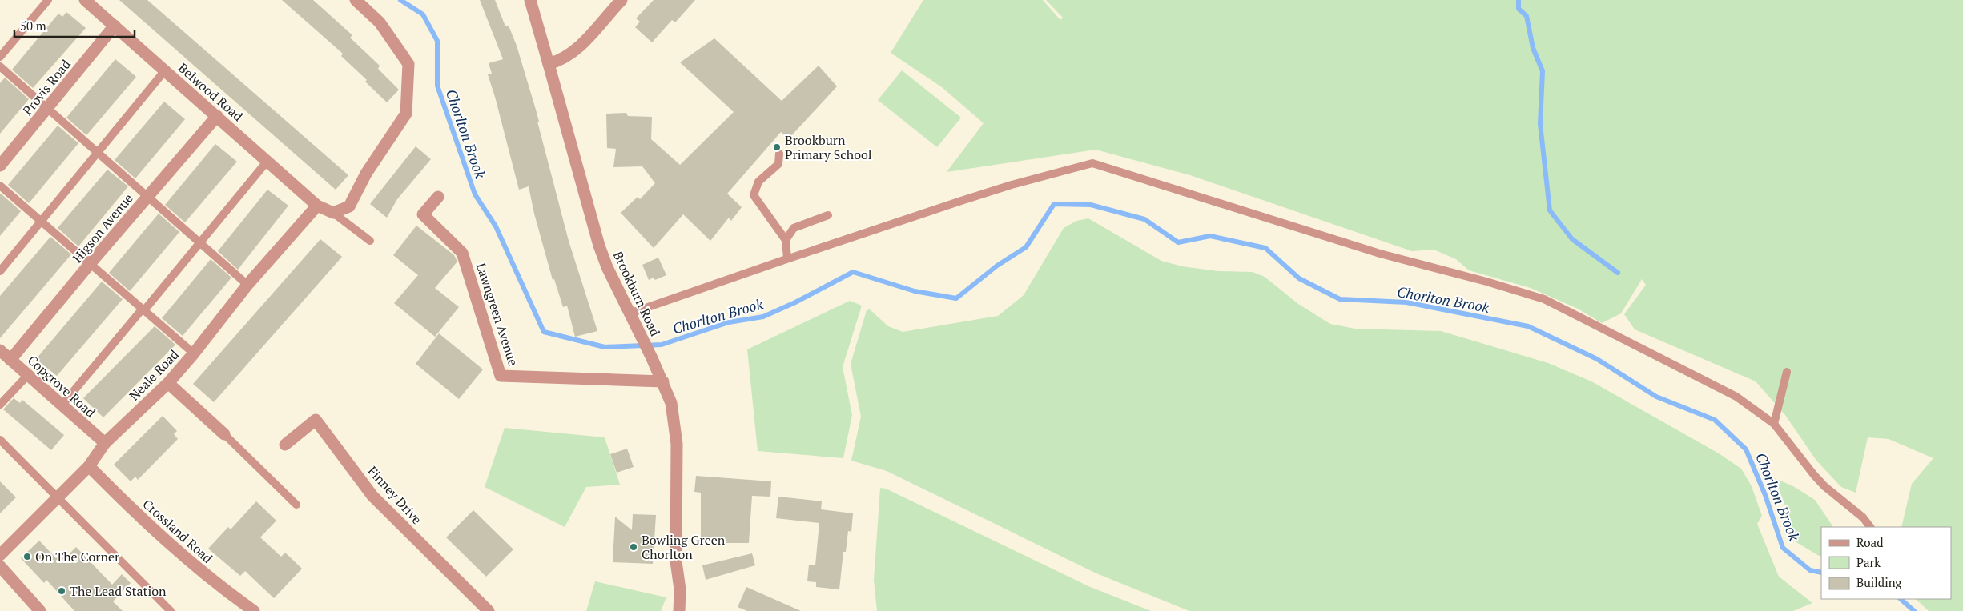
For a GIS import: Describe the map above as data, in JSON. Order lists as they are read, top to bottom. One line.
{"streets":{"street":["Provis Road","Belwood Road","Higson Avenue","Brookburn Road","Lawngreen Avenue","Neale Road","Copgrove Road","Finney Drive","Crossland Road"]},"crossings":[["Provis Road","Belwood Road"],["Belwood Road","Higson Avenue"],["Belwood Road","Neale Road"],["Higson Avenue","Copgrove Road"],["Brookburn Road","Lawngreen Avenue"],["Neale Road","Copgrove Road"],["Neale Road","Crossland Road"]],"water":["Chorlton Brook"],"places":["Brookburn Primary School","Bowling Green Chorlton","On The Corner","The Lead Station"],"legend":["Road","Park","Building"],"scale_bar":"50 m"}
